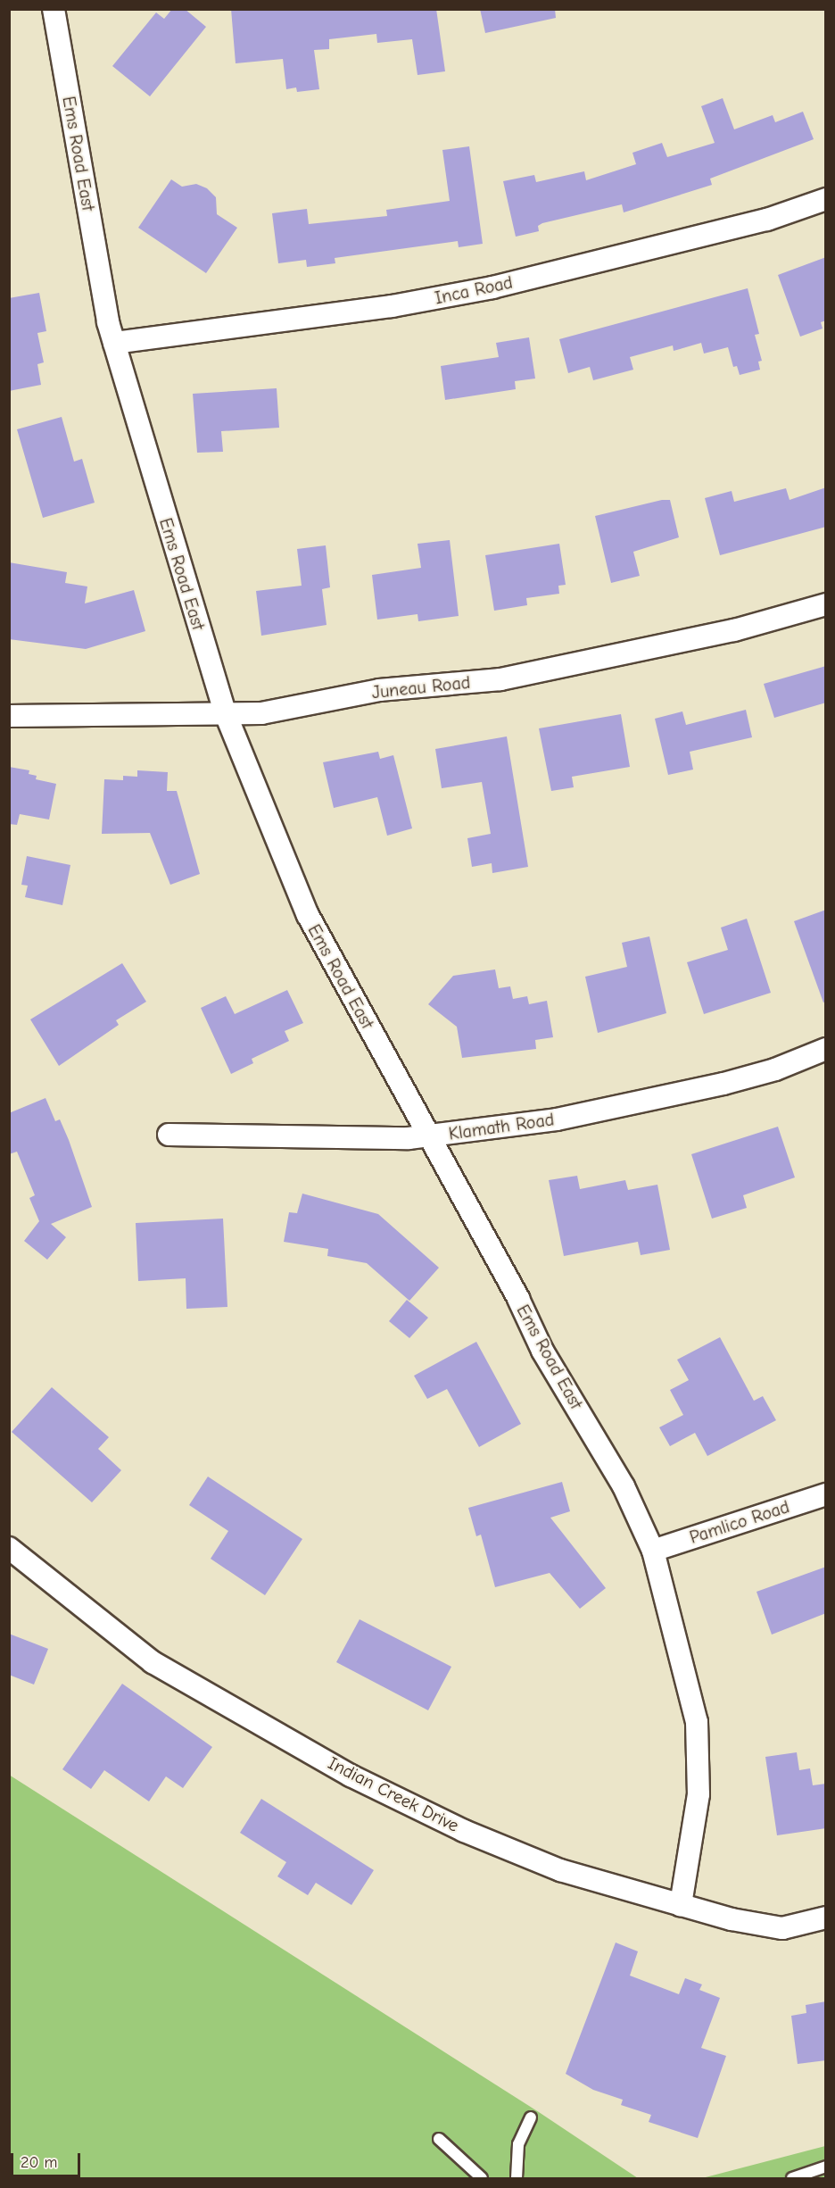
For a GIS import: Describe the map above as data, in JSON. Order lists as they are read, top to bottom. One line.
{"streets":{"street":["Ems Road East","Inca Road","Juneau Road","Klamath Road","Pamlico Road","Indian Creek Drive"]},"crossings":[["Ems Road East","Inca Road"],["Ems Road East","Juneau Road"],["Ems Road East","Klamath Road"],["Ems Road East","Pamlico Road"],["Ems Road East","Indian Creek Drive"]],"scale_bar":"20 m"}
